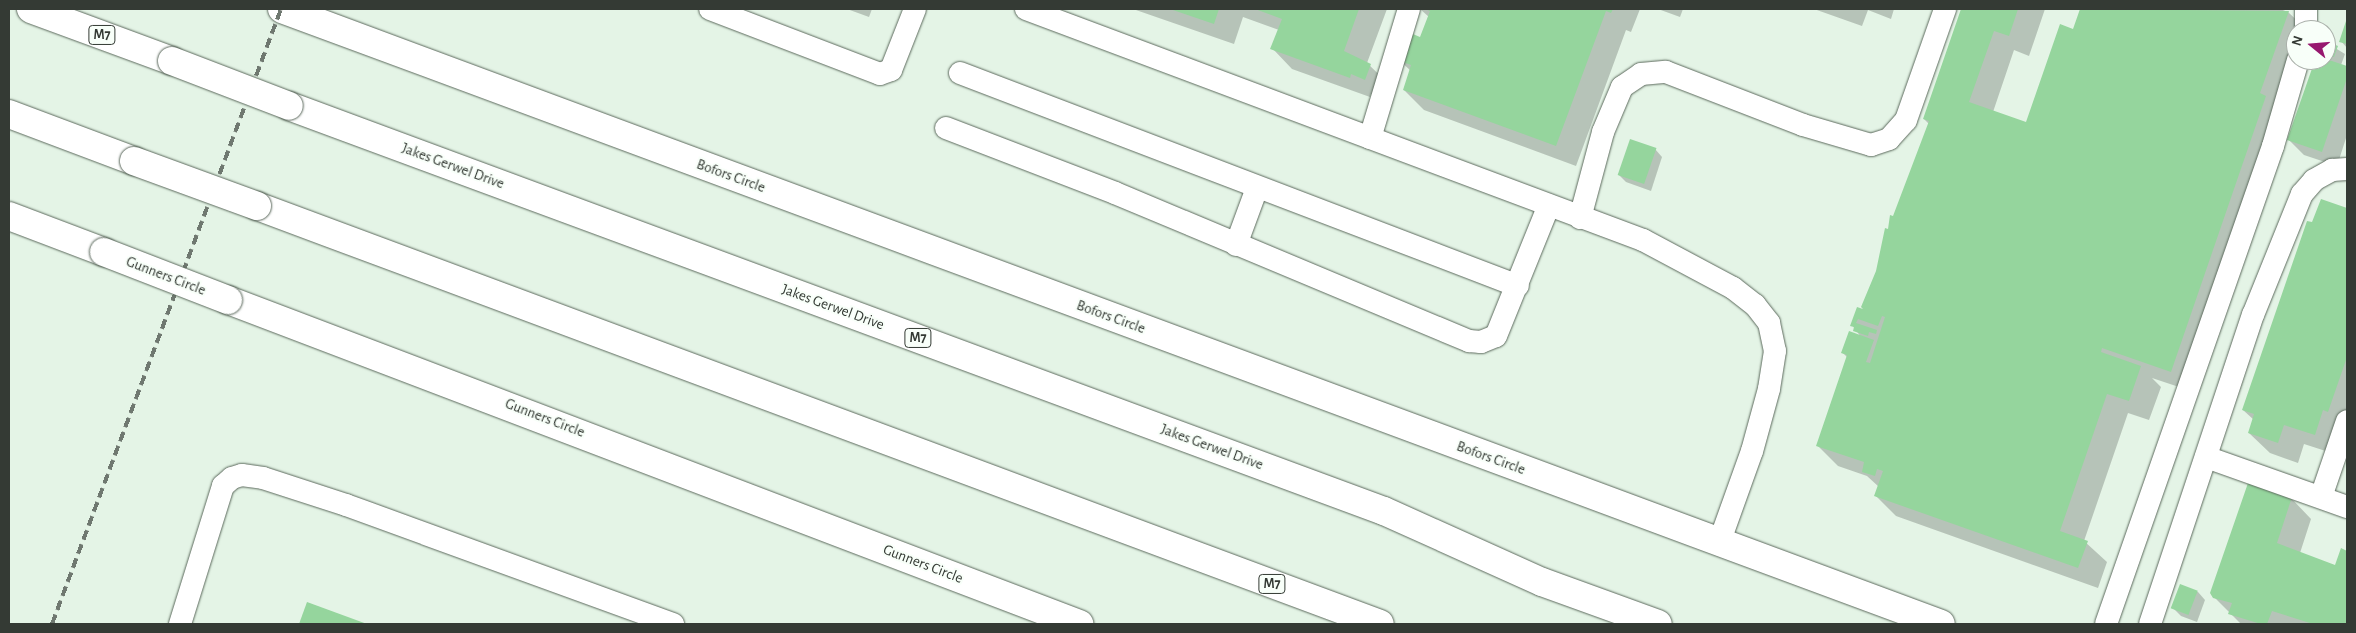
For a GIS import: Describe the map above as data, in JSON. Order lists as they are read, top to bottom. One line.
{"streets":{"main road":["M7","Jakes Gerwel Drive","Bofors Circle","Gunners Circle"]},"north":"left"}
